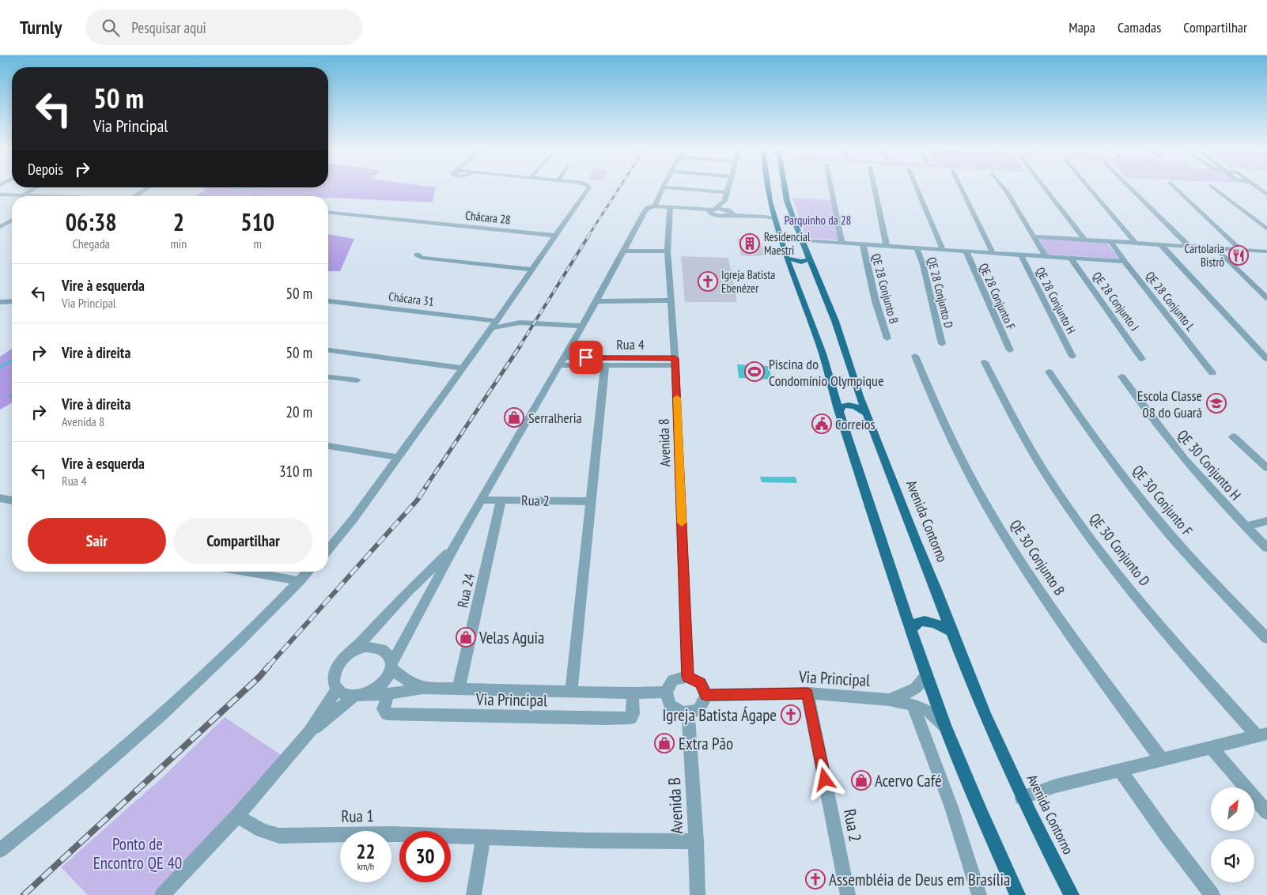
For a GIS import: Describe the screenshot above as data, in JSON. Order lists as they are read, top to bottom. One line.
{"streets":{"main road":["Avenida Contorno"],"street":["Chácara 28","QE 28 Conjunto B","QE 28 Conjunto D","QE 28 Conjunto F","Chácara 31","QE 28 Conjunto H","QE 28 Conjunto J","QE 28 Conjunto L","Rua 4","Avenida 8","QE 30 Conjunto H","Rua 2","QE 30 Conjunto F","QE 30 Conjunto D","QE 30 Conjunto B","Rua 24","Via Principal","Avenida B","Rua 1"]},"crossings":[["Rua 4","Avenida 8"],["Avenida 8","Via Principal"],["Avenida 8","Avenida B"],["Rua 2","Rua 24"],["Rua 2","Via Principal"],["Rua 24","Via Principal"],["Via Principal","Avenida B"],["Avenida B","Rua 1"]],"parks":["Parquinho da 28","Ponto de Encontro QE 40"],"places":{"building":["Residencial Maestri"],"restaurant":["Cartolaria Bistrô"],"church":["Igreja Batista Ebenézer","Igreja Batista Ágape","Assembléia de Deus em Brasília"],"sports":["Piscina do Condomínio Olympique"],"school or university":["Escola Classe 08 do Guará"],"shop":["Serralheria","Velas Aguia","Extra Pão","Acervo Café"],"public building":["Correios"]},"north":"top right","page":{"header":"Turnly","search":"Pesquisar aqui","nav":["Mapa","Camadas","Compartilhar"],"turn":["50 m","Via Principal"],"then":"Depois","eta":["06:38","Chegada","2","min","510","m"],"list":[{"name":"Vire à esquerda","note":"Via Principal","value":"50 m"},{"name":"Vire à direita","value":"50 m"},{"name":"Vire à direita","note":"Avenida 8","value":"20 m"},{"name":"Vire à esquerda","note":"Rua 4","value":"310 m"}],"buttons":["Sair","Compartilhar"],"speed":"22 km/h","limit":"30"}}
